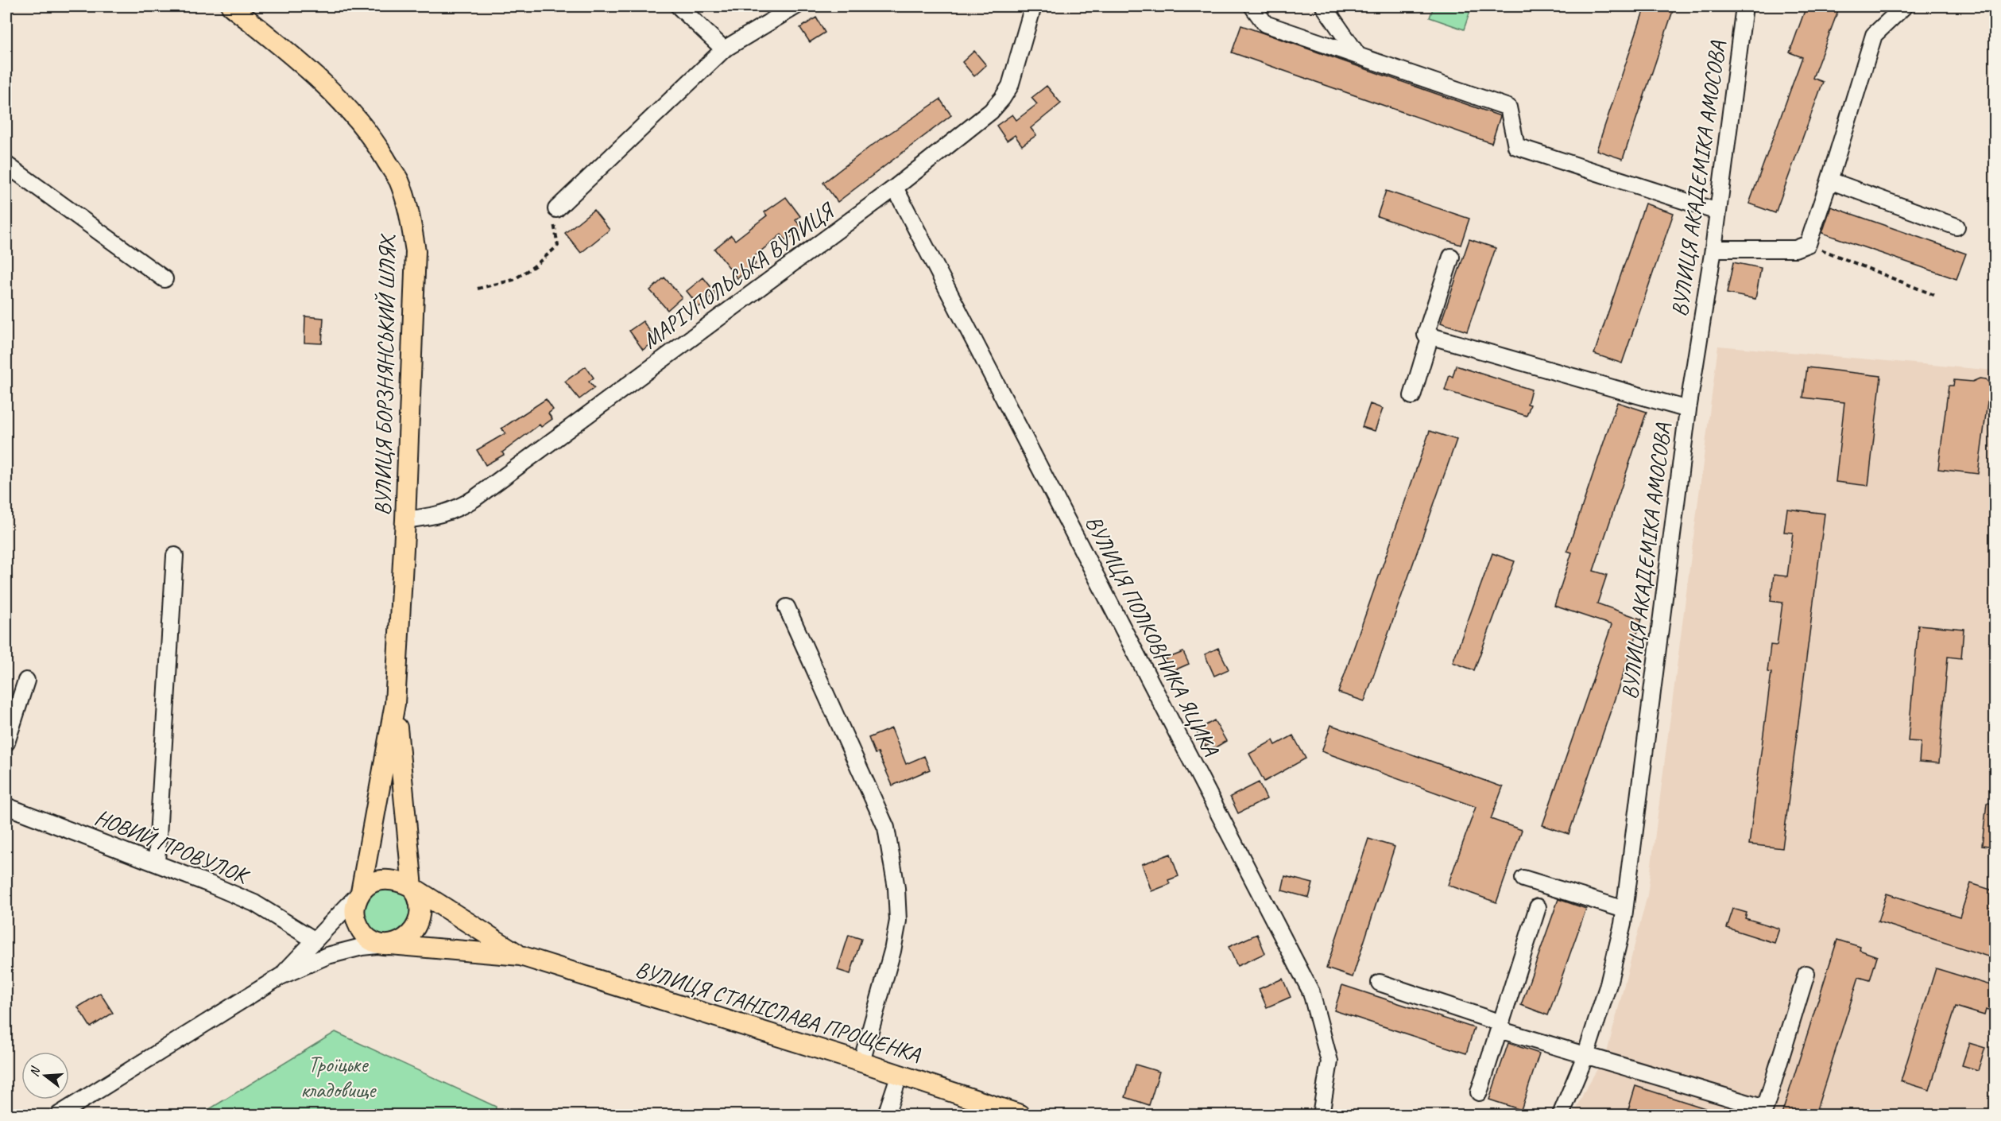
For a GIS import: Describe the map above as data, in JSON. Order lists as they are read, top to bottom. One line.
{"streets":{"main road":["ВУЛИЦЯ БОРЗНЯНСЬКИЙ ШЛЯХ","ВУЛИЦЯ СТАНІСЛАВА ПРОЩЕНКА"],"street":["ВУЛИЦЯ АКАДЕМІКА АМОСОВА","МАРІУПОЛЬСЬКА ВУЛИЦЯ","ВУЛИЦЯ ПОЛКОВНИКА ЯЦИКА","НОВИЙ ПРОВУЛОК"]},"crossings":[["МАРІУПОЛЬСЬКА ВУЛИЦЯ","ВУЛИЦЯ БОРЗНЯНСЬКИЙ ШЛЯХ"],["МАРІУПОЛЬСЬКА ВУЛИЦЯ","ВУЛИЦЯ ПОЛКОВНИКА ЯЦИКА"],["ВУЛИЦЯ БОРЗНЯНСЬКИЙ ШЛЯХ","ВУЛИЦЯ СТАНІСЛАВА ПРОЩЕНКА"]],"parks":["Троїцьке кладовище"],"north":"left"}
